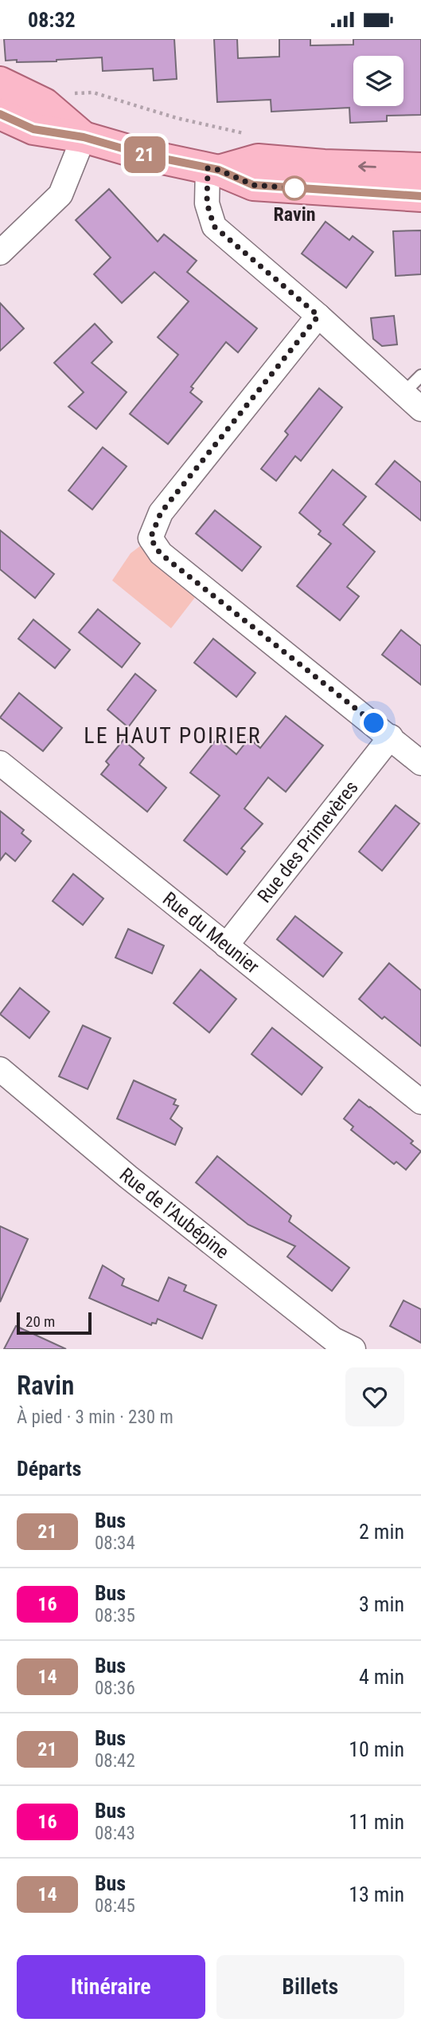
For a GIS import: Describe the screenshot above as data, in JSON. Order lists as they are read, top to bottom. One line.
{"streets":{"street":["Rue des Primevères","Rue du Meunier","Rue de l'Aubépine"]},"crossings":[["Rue des Primevères","Rue du Meunier"]],"districts":["LE HAUT POIRIER"],"places":["Ravin"],"lines":["bus line 21"],"scale_bar":"20 m","page":{"status":"08:32","on_map":"21","scale":"20 m","heading":[["Ravin","À pied · 3 min · 230 m"],"Départs"],"list":[{"mark":"21","name":"Bus","note":"08:34","value":"2 min"},{"mark":"16","name":"Bus","note":"08:35","value":"3 min"},{"mark":"14","name":"Bus","note":"08:36","value":"4 min"},{"mark":"21","name":"Bus","note":"08:42","value":"10 min"},{"mark":"16","name":"Bus","note":"08:43","value":"11 min"},{"mark":"14","name":"Bus","note":"08:45","value":"13 min"}],"buttons":["Itinéraire","Billets"]}}
